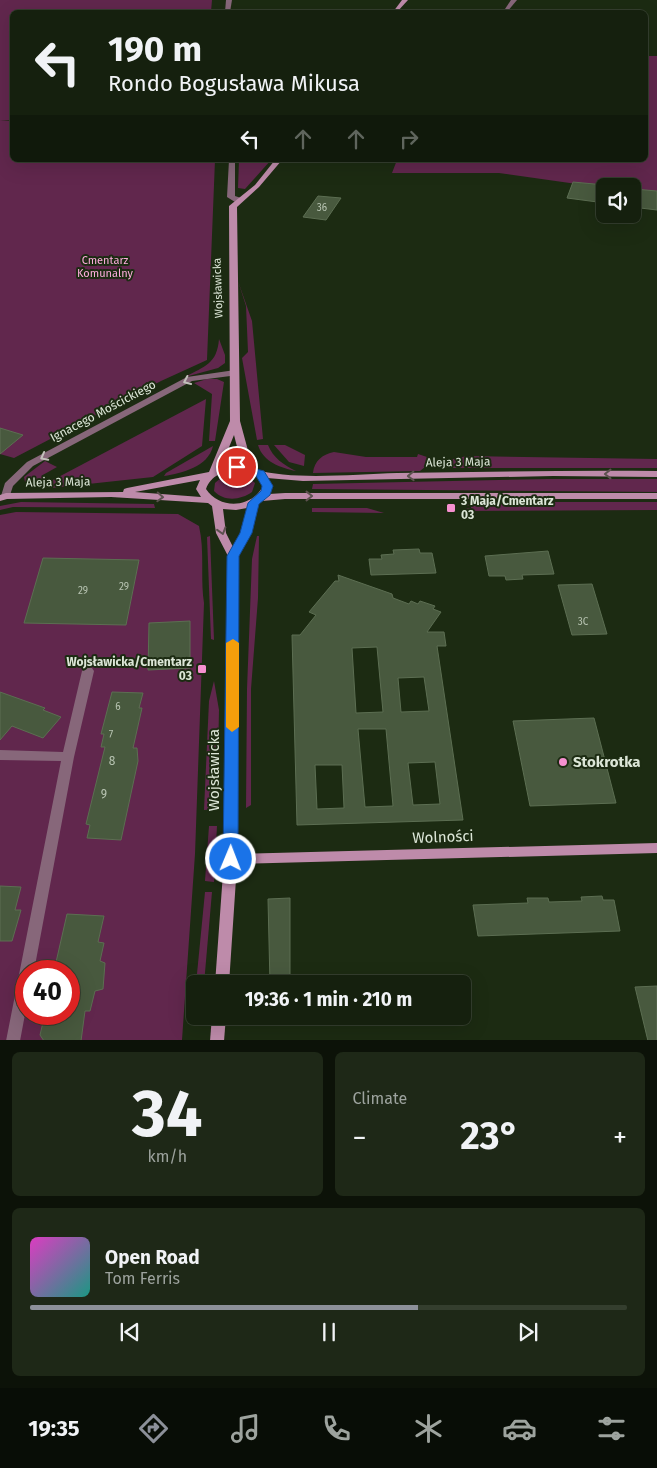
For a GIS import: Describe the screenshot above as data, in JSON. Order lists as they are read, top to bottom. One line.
{"streets":{"street":["Wojsławicka","Ignacego Mościckiego","Aleja 3 Maja","Wolności"]},"crossings":[["Wojsławicka","Ignacego Mościckiego"],["Wojsławicka","Aleja 3 Maja"],["Wojsławicka","Wolności"],["Ignacego Mościckiego","Aleja 3 Maja"]],"one_way":["Ignacego Mościckiego"],"parks":["Cmentarz Komunalny"],"places":{"transit":["3 Maja/Cmentarz 03","Wojsławicka/Cmentarz 03"],"other":["Stokrotka"]},"house_numbers":["36","29","29","3C","6","7","8","9"],"page":{"turn":["190 m","Rondo Bogusława Mikusa"],"limit":"40","trip":"19:36 · 1 min · 210 m","tile":[["34","km/h"],"Climate"],"heat":["−","23°","+"],"song":["Open Road","Tom Ferris"],"tabs":"19:35"}}
